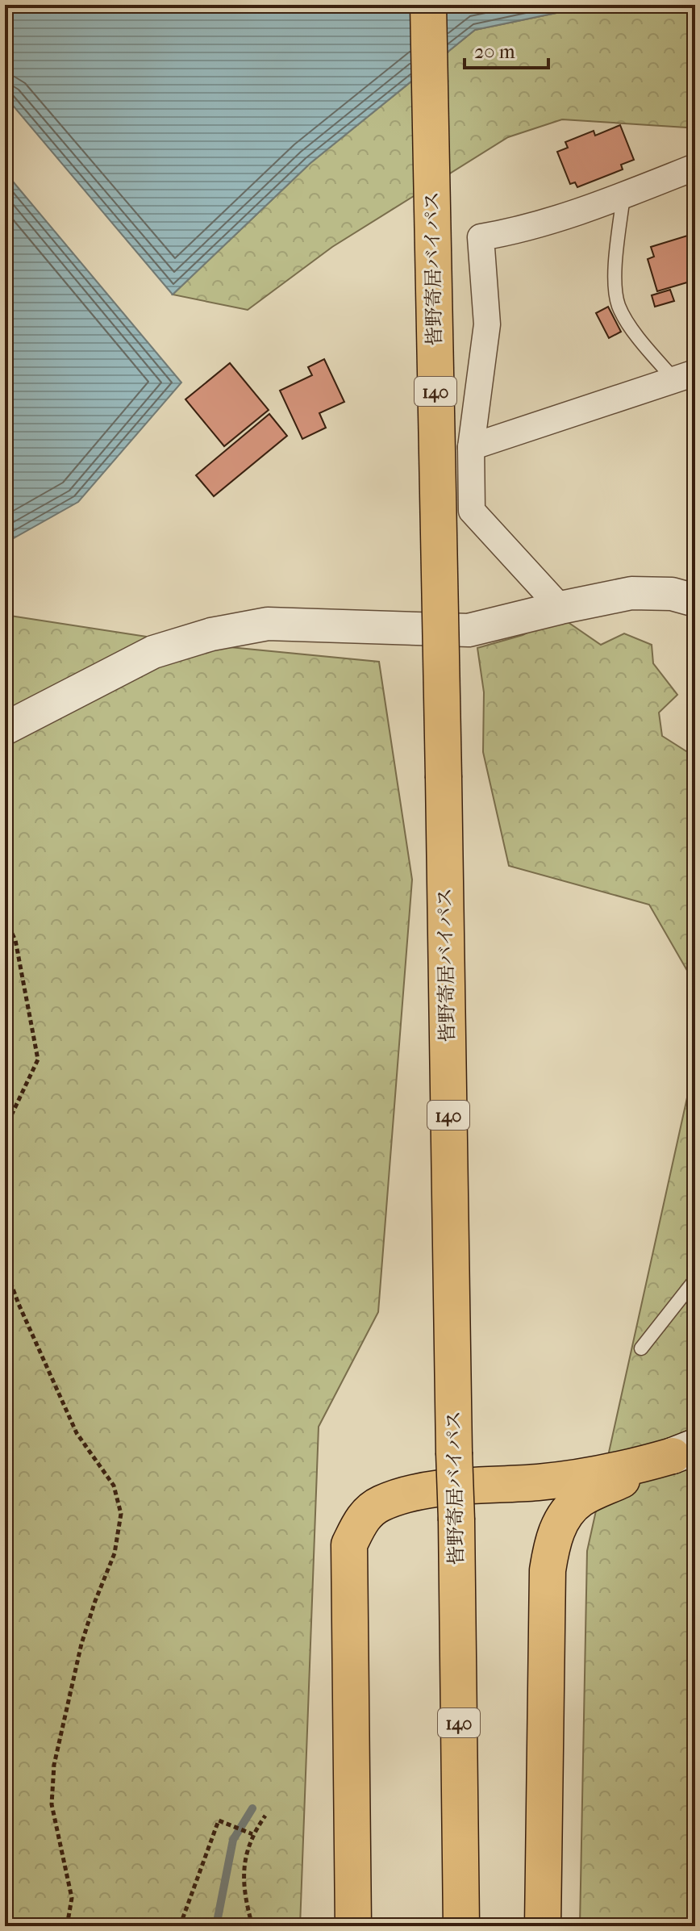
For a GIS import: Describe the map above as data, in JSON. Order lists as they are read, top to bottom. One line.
{"streets":{"highway":["皆野寄居バイパス","140"]},"scale_bar":"20 m"}
